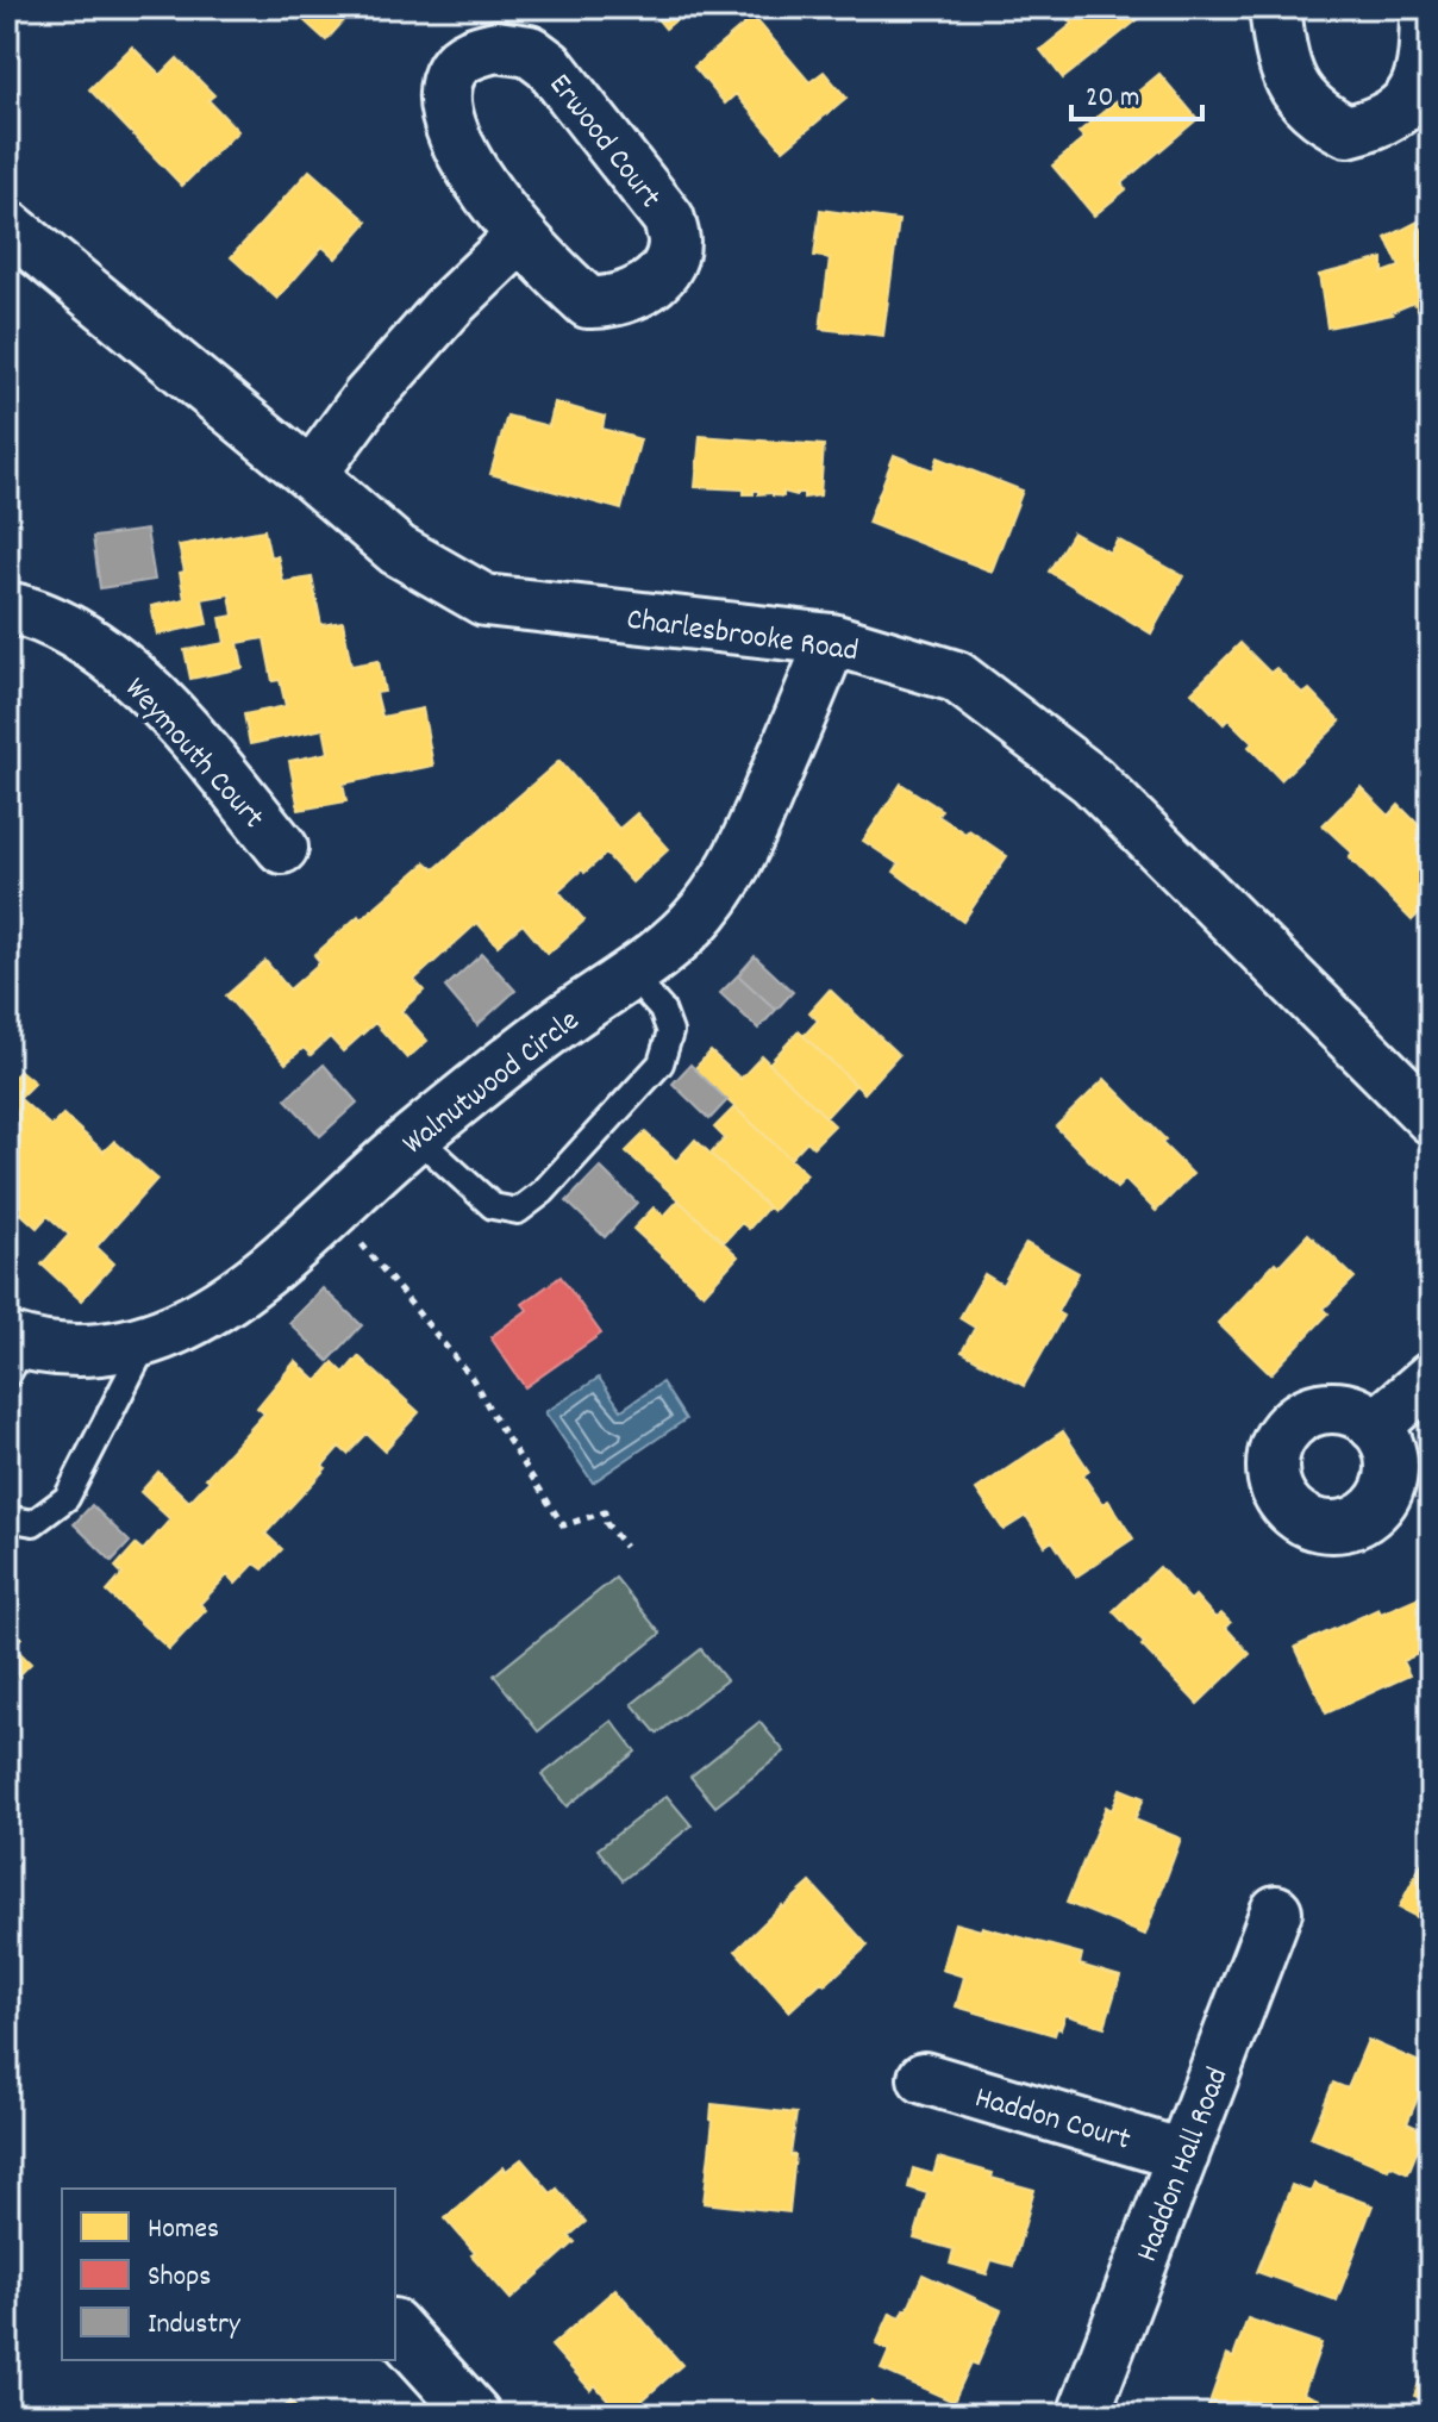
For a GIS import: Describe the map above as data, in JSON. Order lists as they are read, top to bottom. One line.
{"streets":{"street":["Erwood Court","Charlesbrooke Road","Weymouth Court","Walnutwood Circle","Haddon Court","Haddon Hall Road"]},"crossings":[["Charlesbrooke Road","Walnutwood Circle"],["Haddon Court","Haddon Hall Road"]],"legend":["Homes","Shops","Industry"],"scale_bar":"20 m"}
